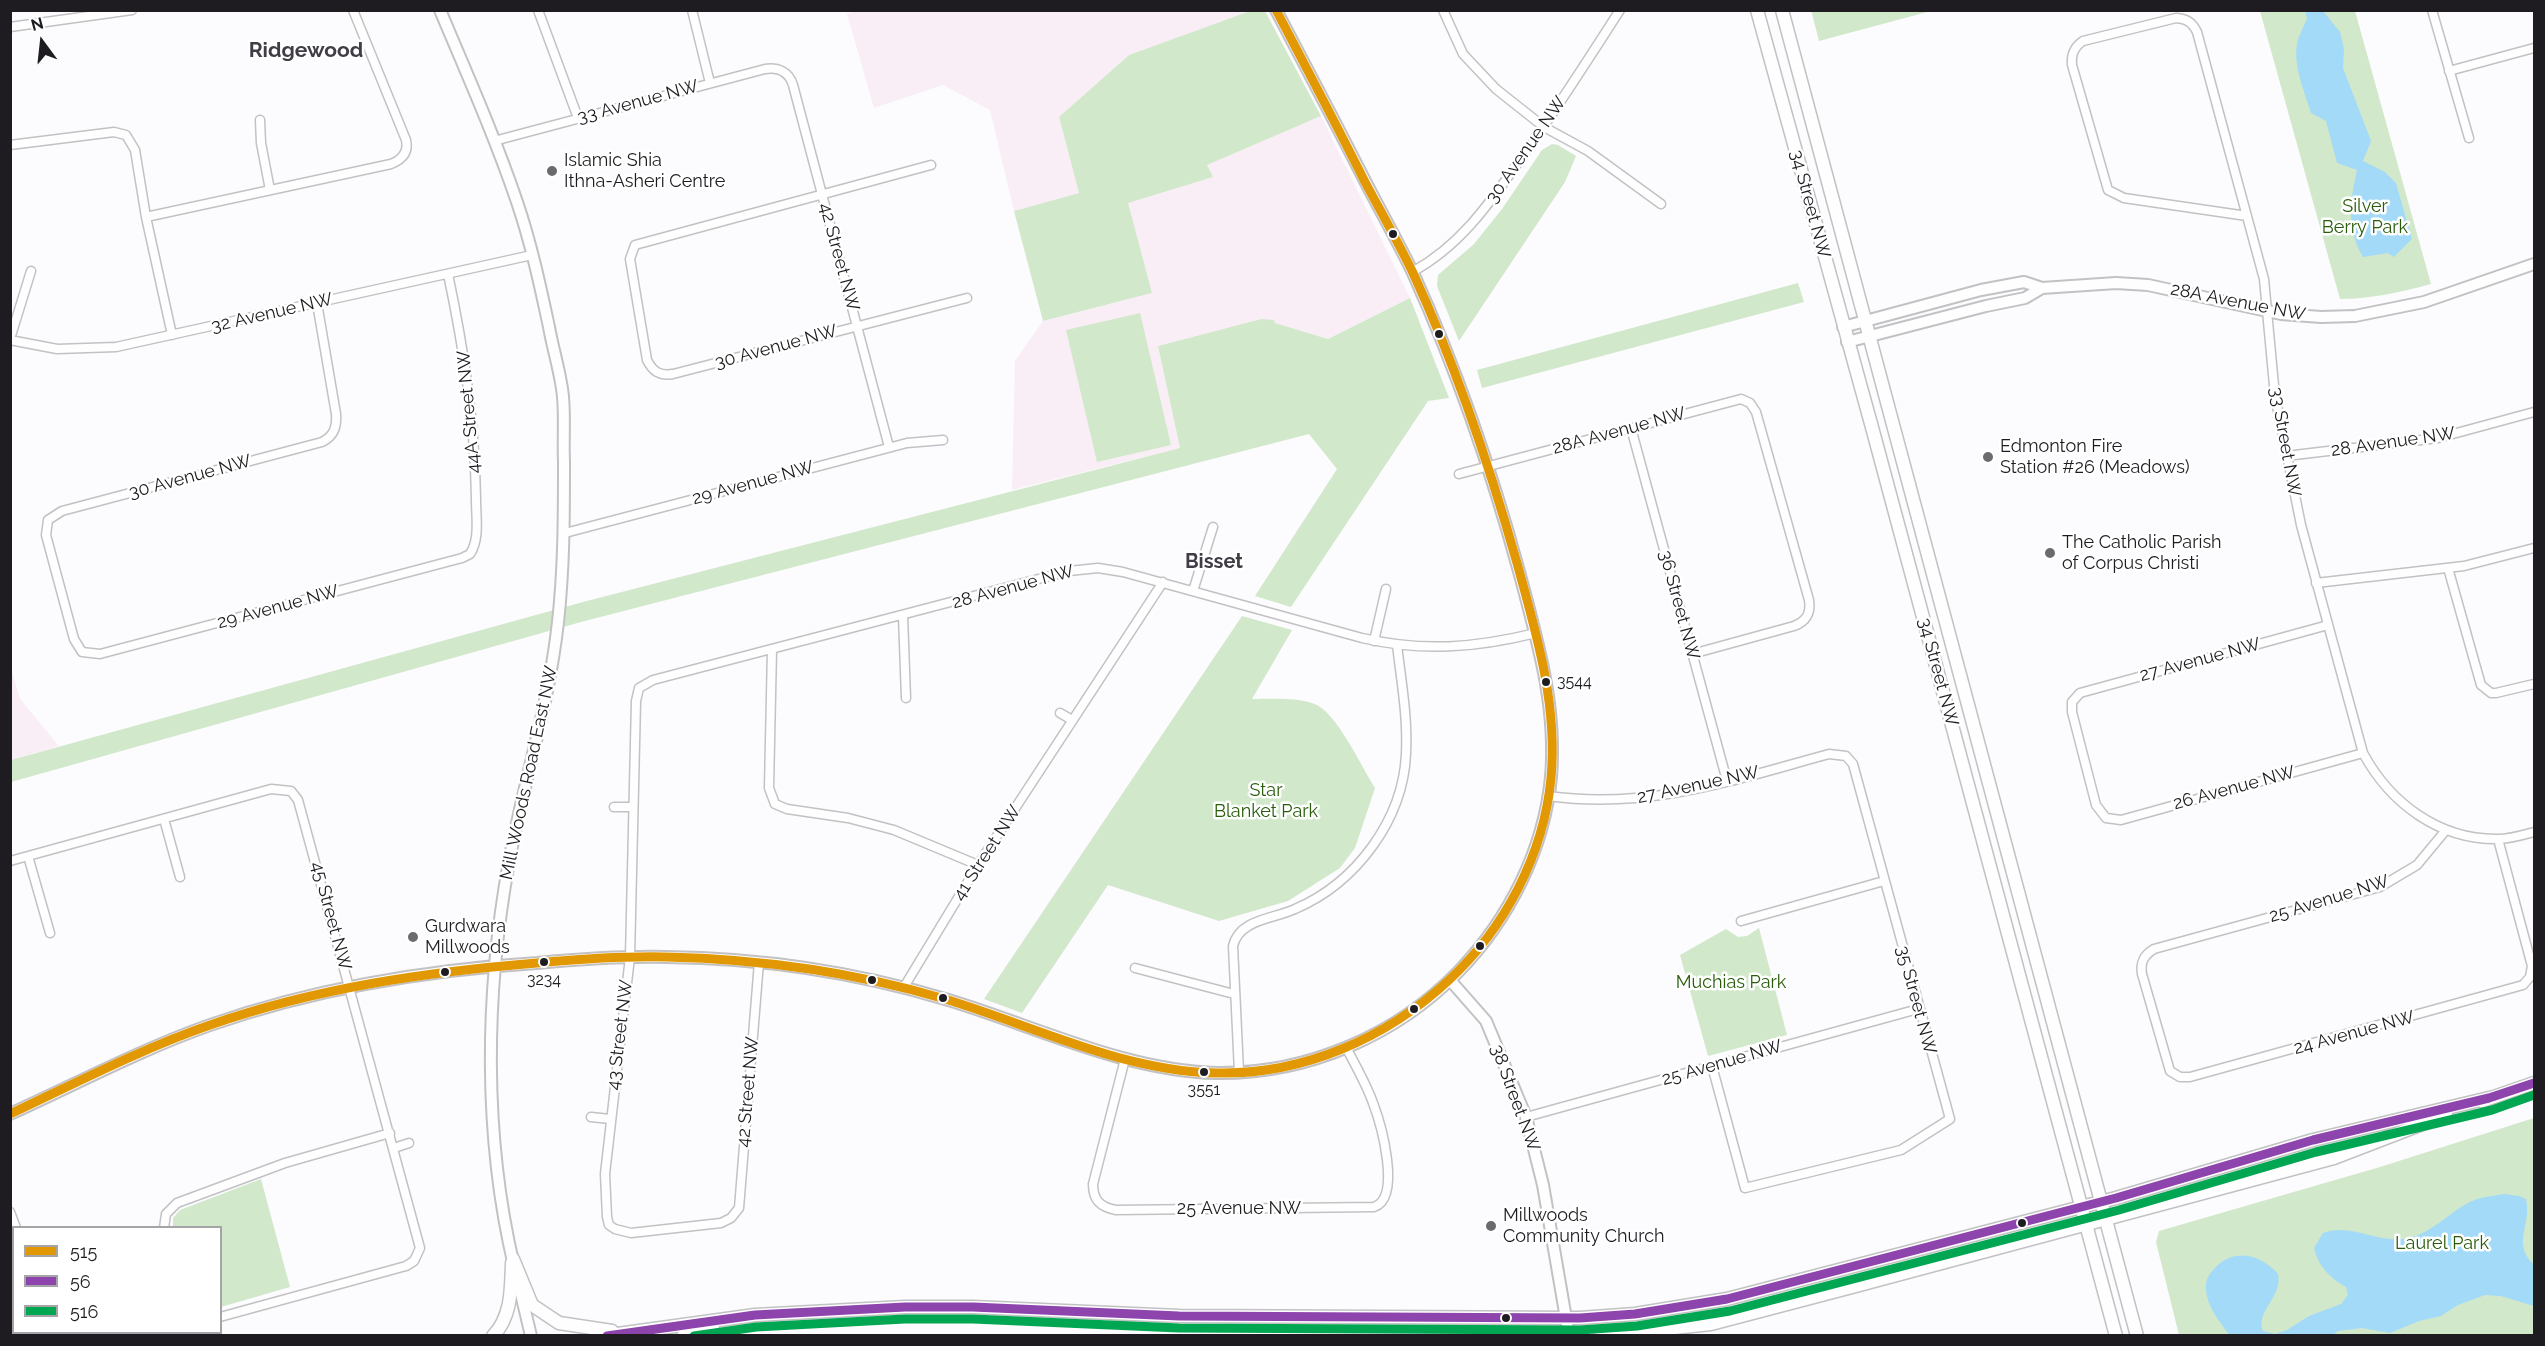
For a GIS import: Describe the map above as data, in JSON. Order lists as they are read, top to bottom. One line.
{"streets":{"main road":["34 Street NW"],"street":["33 Avenue NW","30 Avenue NW","42 Street NW","28A Avenue NW","32 Avenue NW","44A Street NW","33 Street NW","28 Avenue NW","29 Avenue NW","36 Street NW","27 Avenue NW","Mill Woods Road East NW","26 Avenue NW","41 Street NW","25 Avenue NW","45 Street NW","35 Street NW","24 Avenue NW","43 Street NW","38 Street NW"]},"crossings":[["33 Avenue NW","42 Street NW"],["33 Avenue NW","Mill Woods Road East NW"],["30 Avenue NW","42 Street NW"],["30 Avenue NW","32 Avenue NW"],["30 Avenue NW","29 Avenue NW"],["34 Street NW","28A Avenue NW"],["42 Street NW","29 Avenue NW"],["42 Street NW","43 Street NW"],["28A Avenue NW","33 Street NW"],["28A Avenue NW","36 Street NW"],["32 Avenue NW","44A Street NW"],["32 Avenue NW","Mill Woods Road East NW"],["44A Street NW","29 Avenue NW"],["33 Street NW","28 Avenue NW"],["33 Street NW","27 Avenue NW"],["33 Street NW","26 Avenue NW"],["33 Street NW","25 Avenue NW"],["28 Avenue NW","41 Street NW"],["28 Avenue NW","43 Street NW"],["29 Avenue NW","Mill Woods Road East NW"],["36 Street NW","27 Avenue NW"],["27 Avenue NW","26 Avenue NW"],["27 Avenue NW","35 Street NW"],["25 Avenue NW","35 Street NW"],["25 Avenue NW","24 Avenue NW"],["25 Avenue NW","38 Street NW"]],"districts":["Ridgewood","Bisset"],"parks":["Silver Berry Park","Star Blanket Park","Muchias Park","Laurel Park"],"places":["Islamic Shia Ithna-Asheri Centre","Edmonton Fire Station #26 (Meadows)","The Catholic Parish of Corpus Christi","3544","Gurdwara Millwoods","3234","3551","Millwoods Community Church"],"lines":["transit line 515","transit line 56","transit line 516"],"legend":["515","56","516"],"north":"top"}
